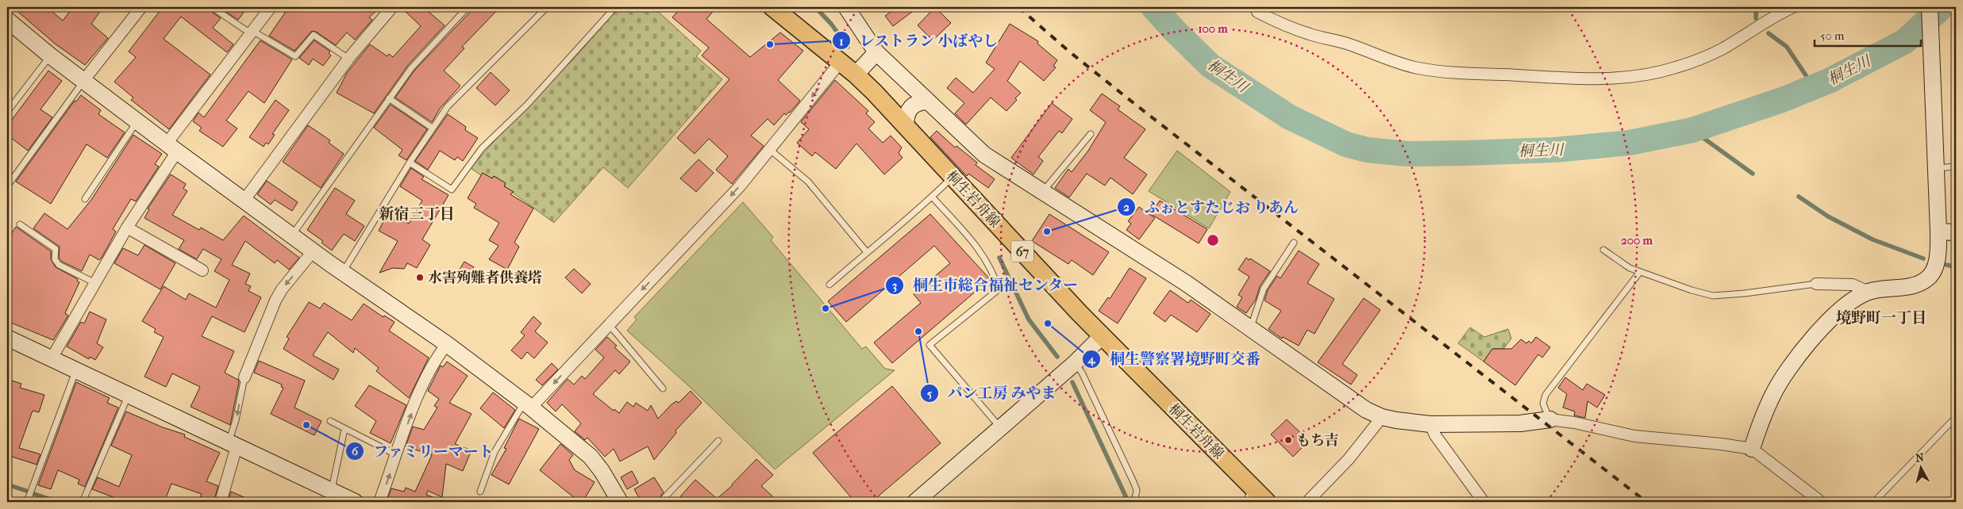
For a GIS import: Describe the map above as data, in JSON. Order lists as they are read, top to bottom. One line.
{"streets":{"main road":["桐生岩舟線","67"]},"districts":["新宿三丁目","境野町一丁目"],"water":["桐生川"],"places":["レストラン 小ばやし","ふぉとすたじお りあん","水害殉難者供養塔","桐生市総合福祉センター","桐生警察署境野町交番","パン工房 みやま","ファミリーマート","もち吉"],"scale_bar":"50 m","north":"top","rings":["100 m","200 m"]}
